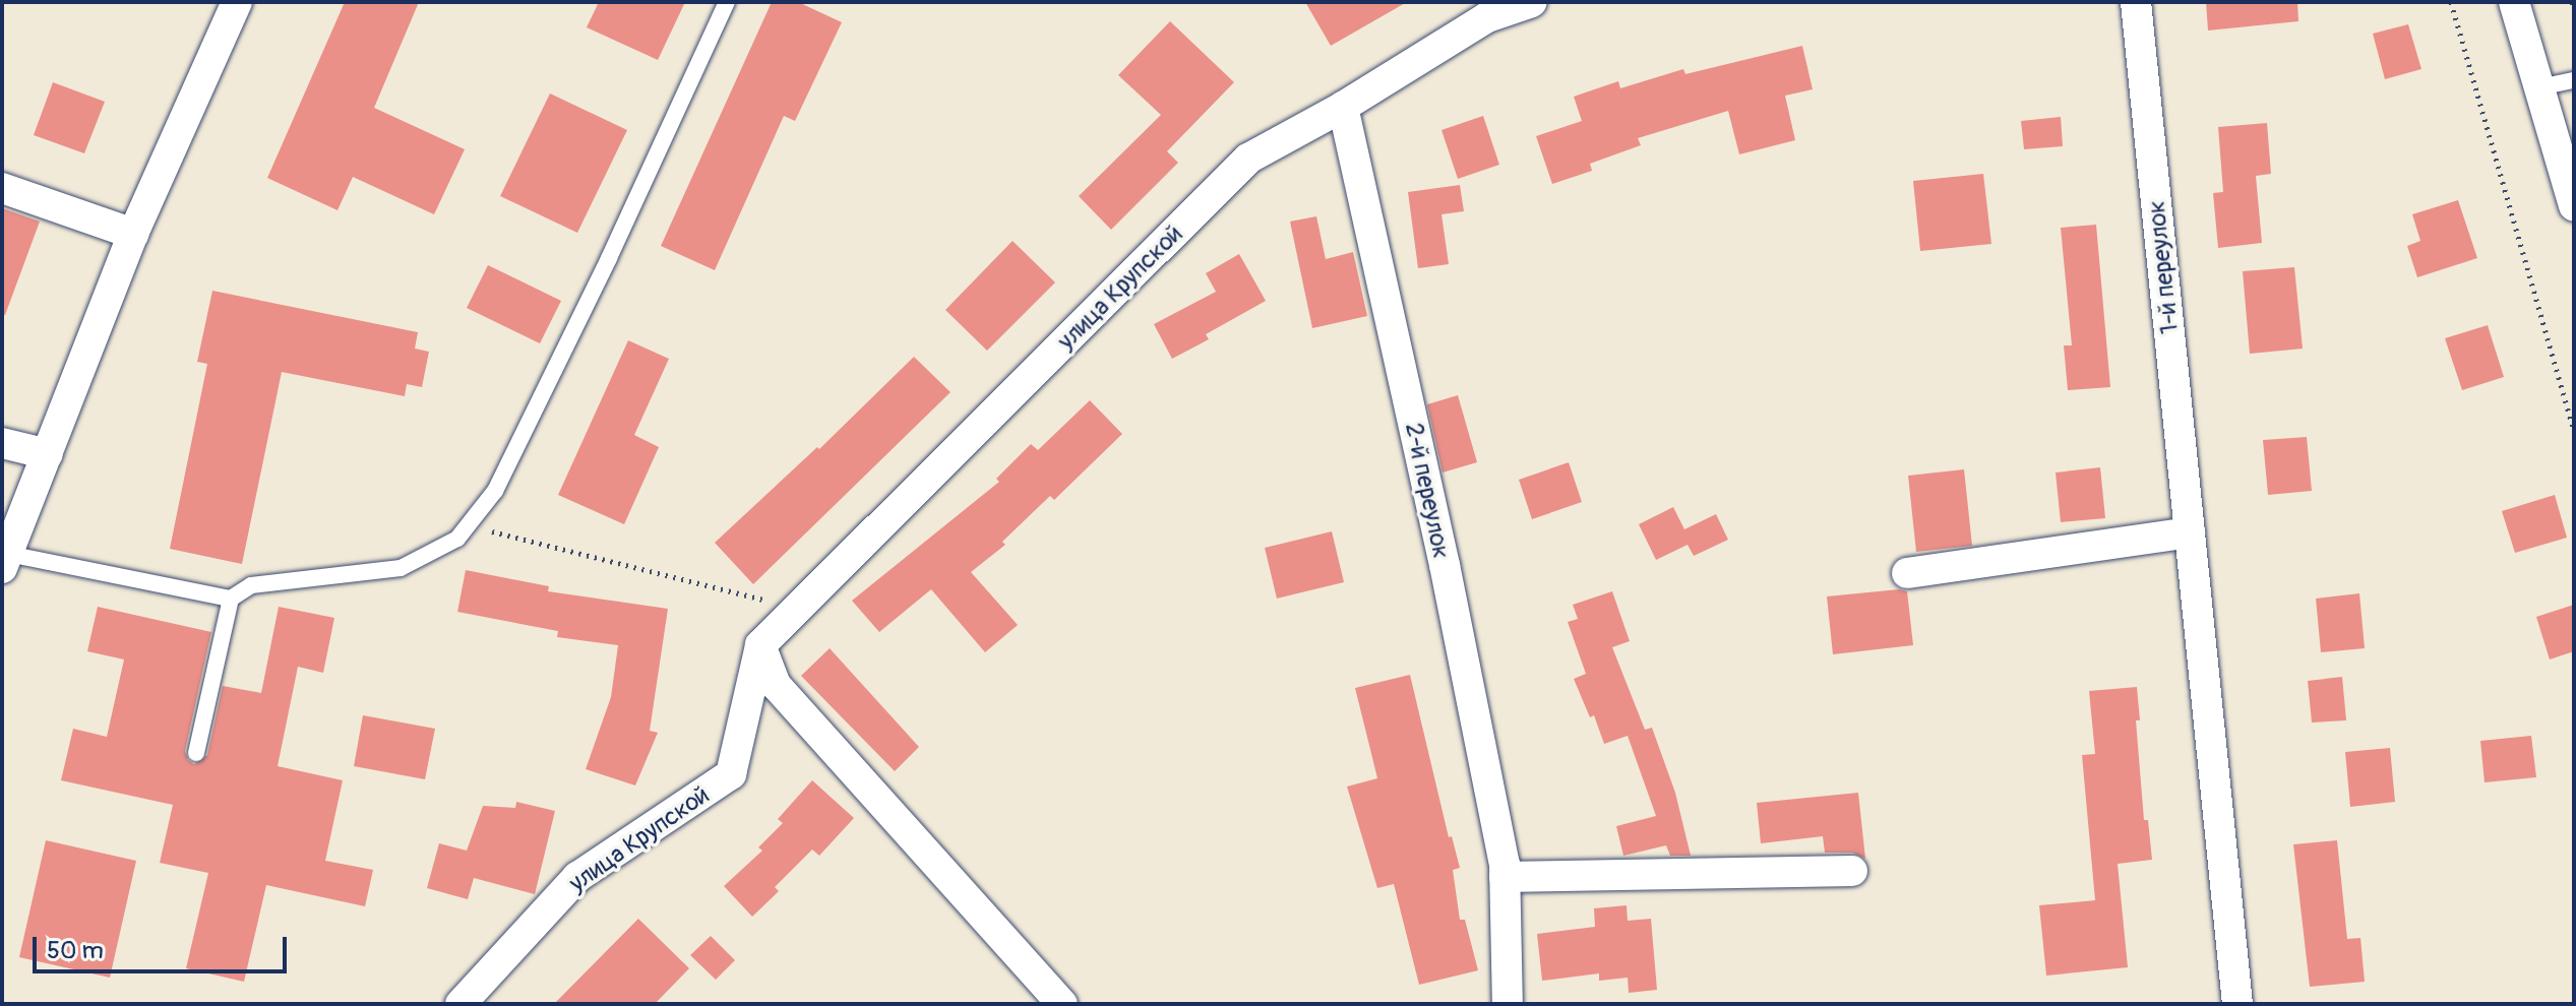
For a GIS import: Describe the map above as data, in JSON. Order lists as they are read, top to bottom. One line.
{"streets":{"street":["1-й переулок","улица Крупской","2-й переулок"]},"crossings":[["улица Крупской","2-й переулок"]],"scale_bar":"50 m"}
